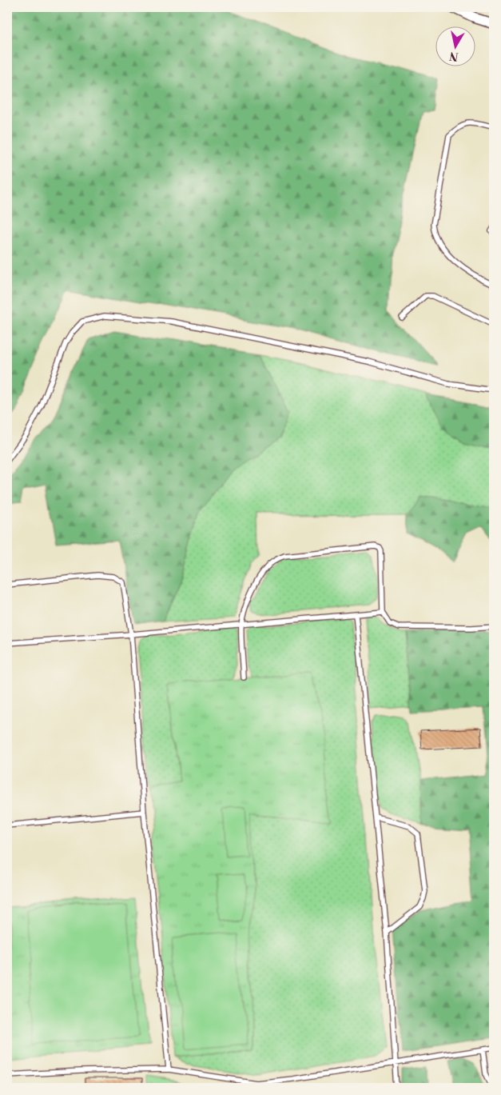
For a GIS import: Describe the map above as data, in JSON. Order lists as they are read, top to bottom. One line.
{"north":"bottom"}
